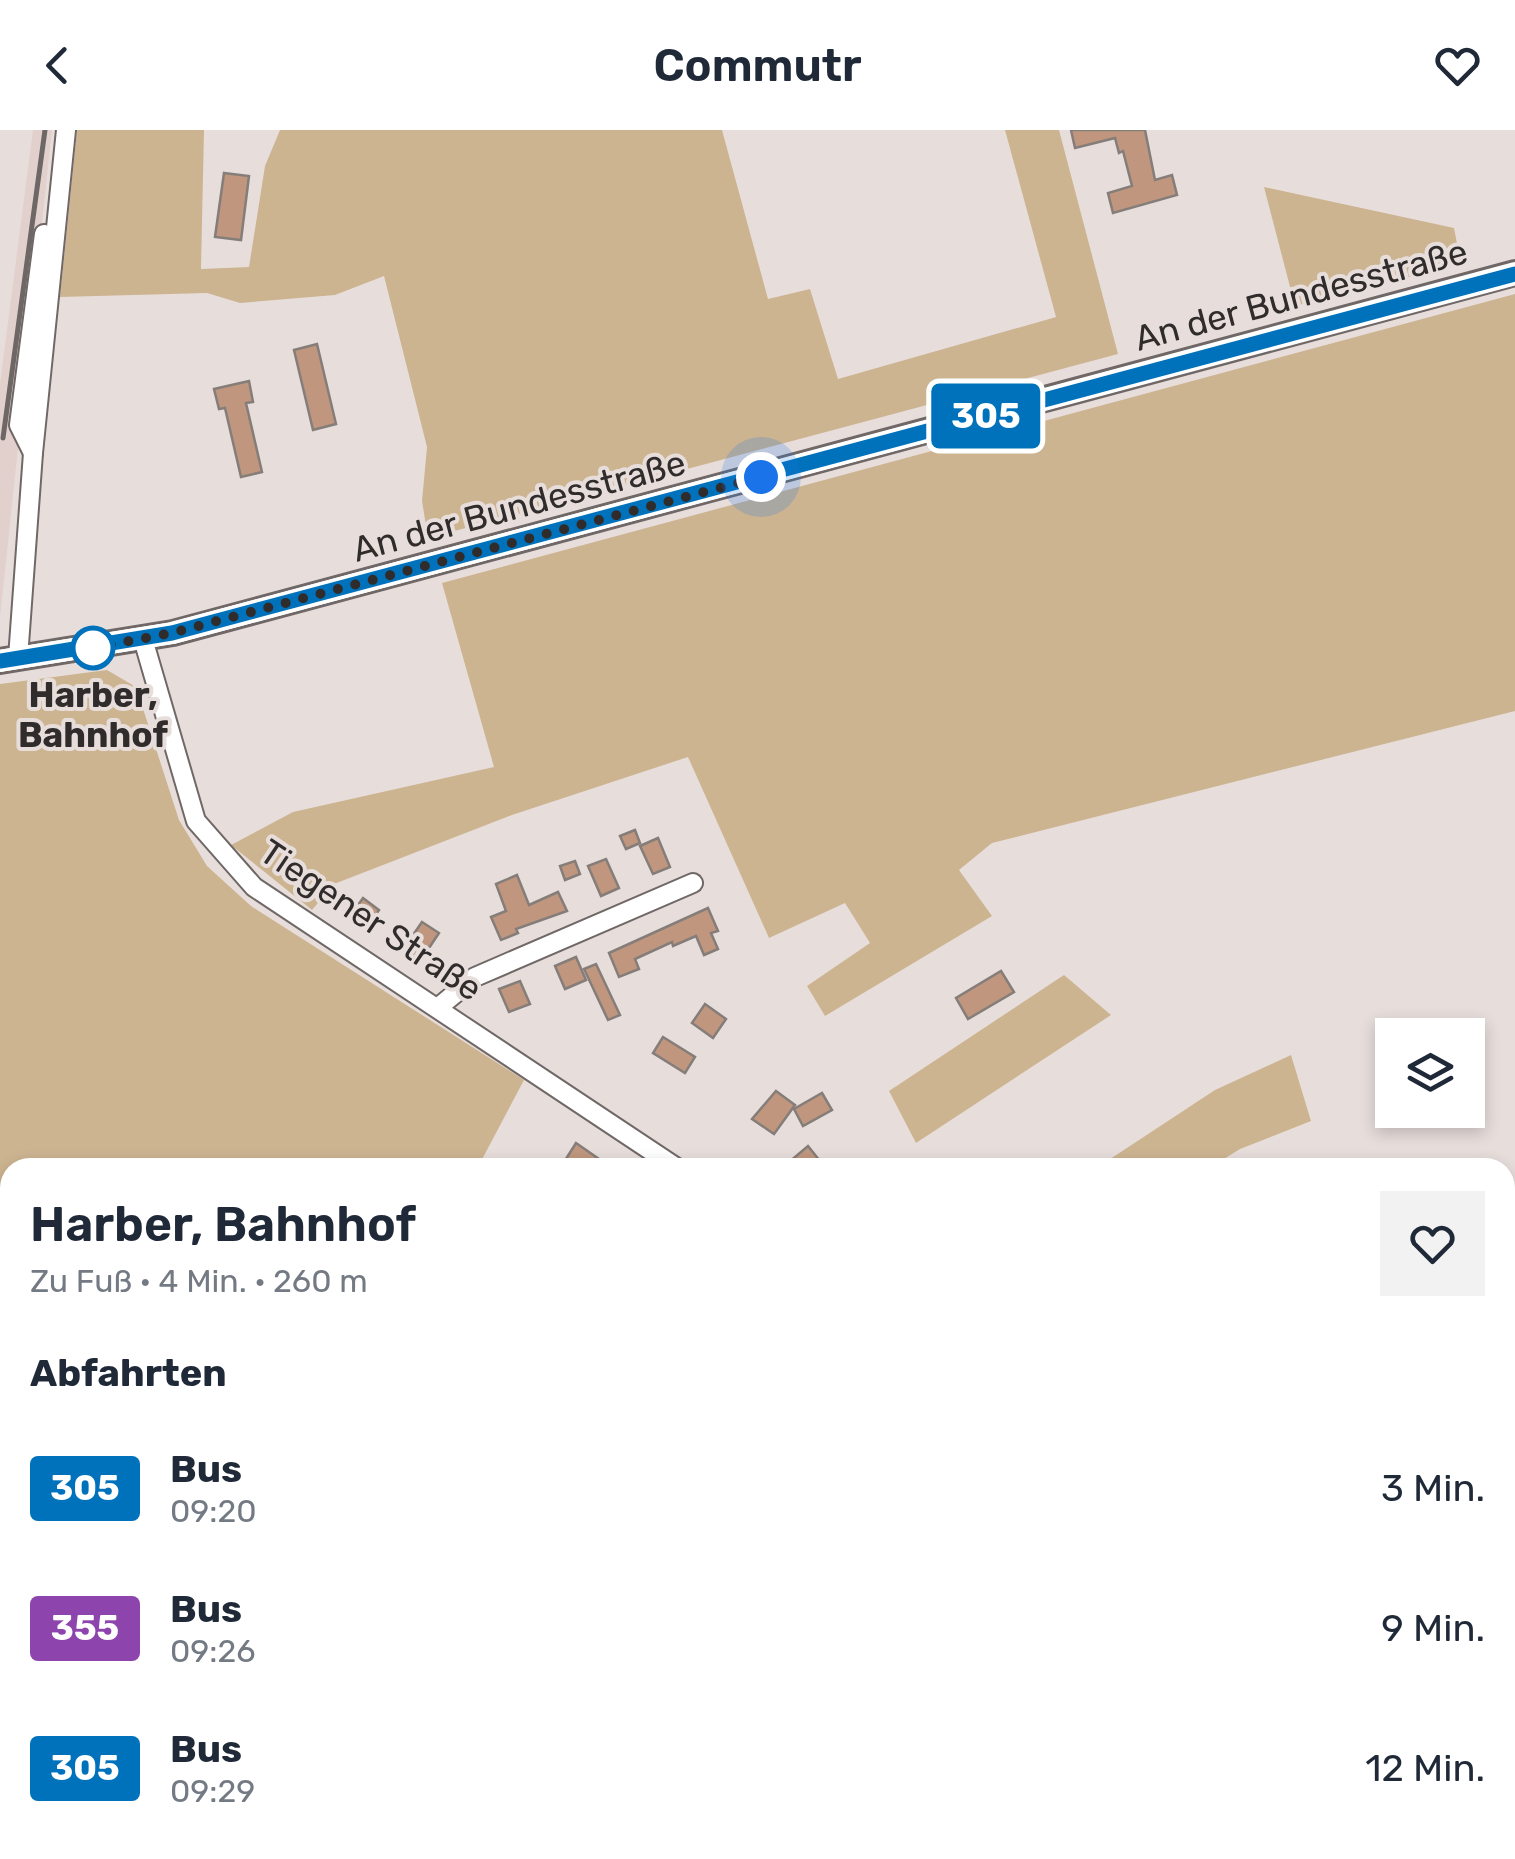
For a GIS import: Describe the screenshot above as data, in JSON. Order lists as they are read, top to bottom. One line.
{"streets":{"main road":["An der Bundesstraße"],"street":["Tiegener Straße"]},"crossings":[["An der Bundesstraße","Tiegener Straße"]],"places":["Harber, Bahnhof"],"lines":["bus line 305"],"page":{"header":"Commutr","on_map":"305","heading":[["Harber, Bahnhof","Zu Fuß · 4 Min. · 260 m"],"Abfahrten"],"list":[{"mark":"305","name":"Bus","note":"09:20","value":"3 Min."},{"mark":"355","name":"Bus","note":"09:26","value":"9 Min."},{"mark":"305","name":"Bus","note":"09:29","value":"12 Min."}]}}
